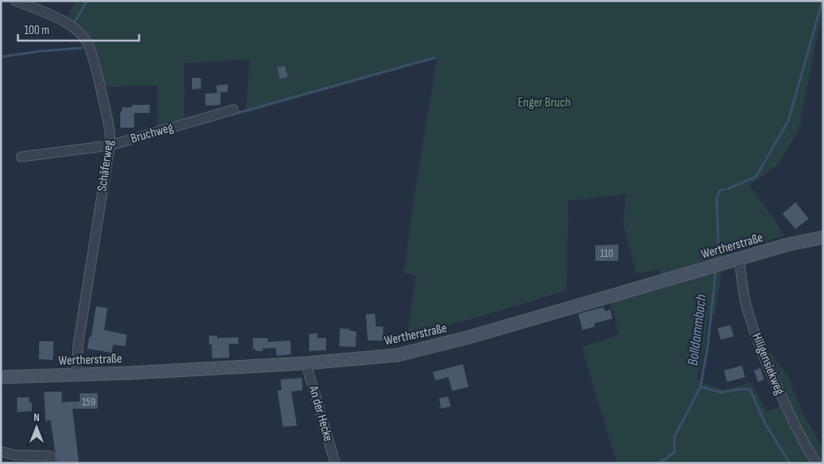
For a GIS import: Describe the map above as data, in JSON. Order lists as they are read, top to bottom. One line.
{"streets":{"main road":["Wertherstraße"],"street":["Bruchweg","Schäferweg","Hiligensiekweg","An der Hecke"]},"crossings":[["Bruchweg","Schäferweg"],["Schäferweg","Wertherstraße"],["Wertherstraße","Hiligensiekweg"],["Wertherstraße","An der Hecke"]],"water":["Bolldammbach"],"parks":["Enger Bruch"],"house_numbers":["110","159"],"scale_bar":"100 m","north":"top"}
